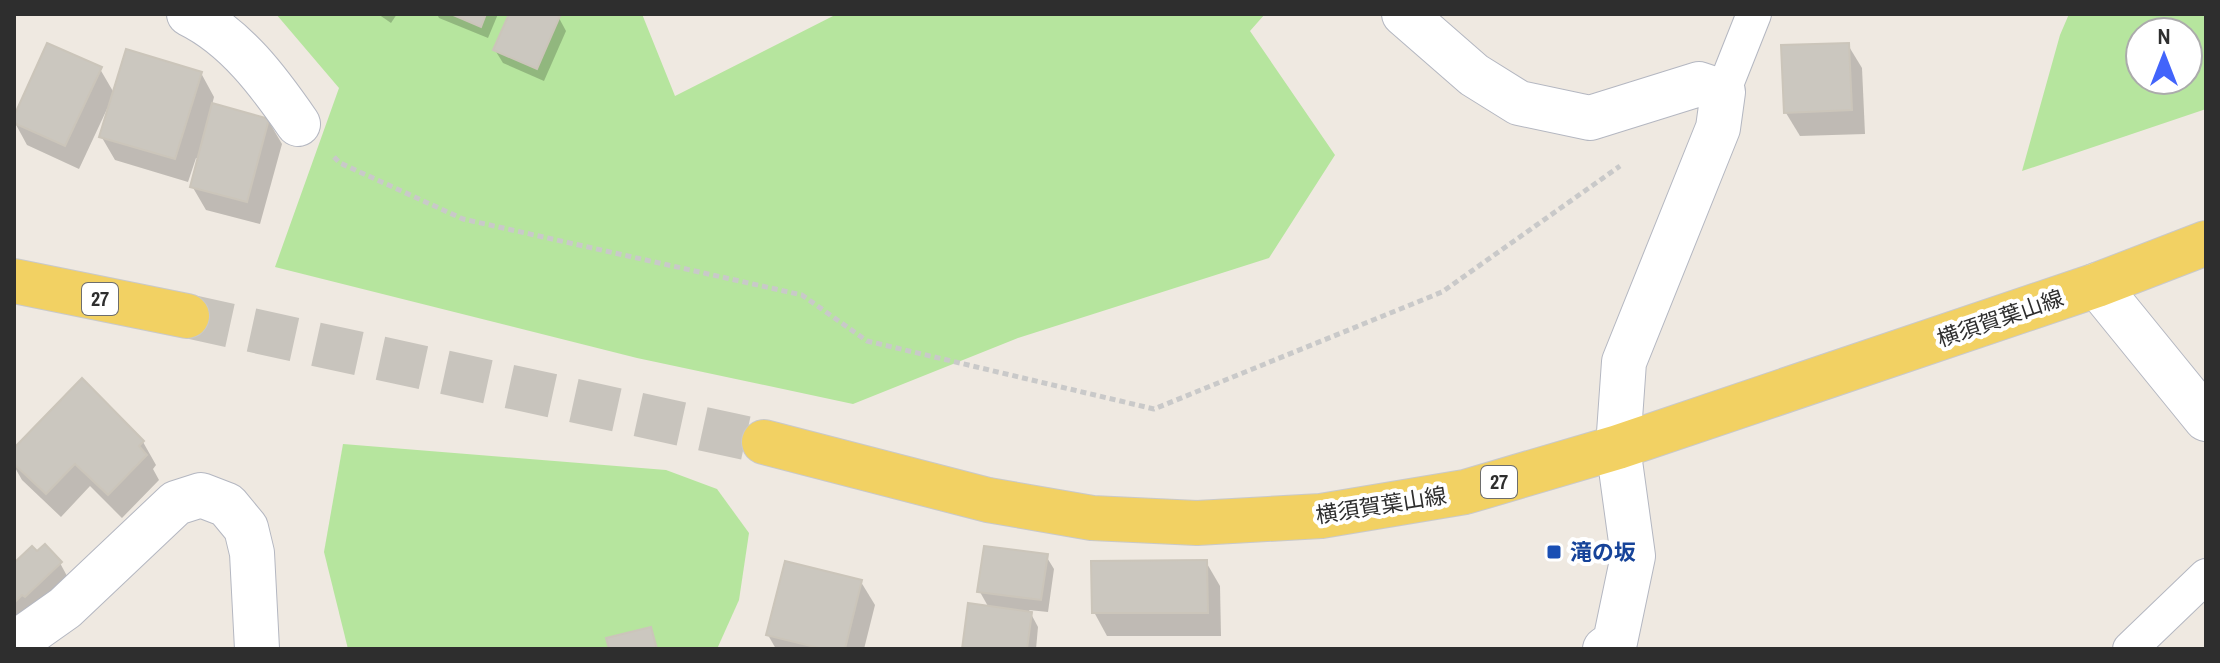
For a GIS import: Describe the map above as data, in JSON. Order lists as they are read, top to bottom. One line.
{"streets":{"main road":["27","横須賀葉山線"]},"places":{"transit":["滝の坂"]},"north":"top"}
